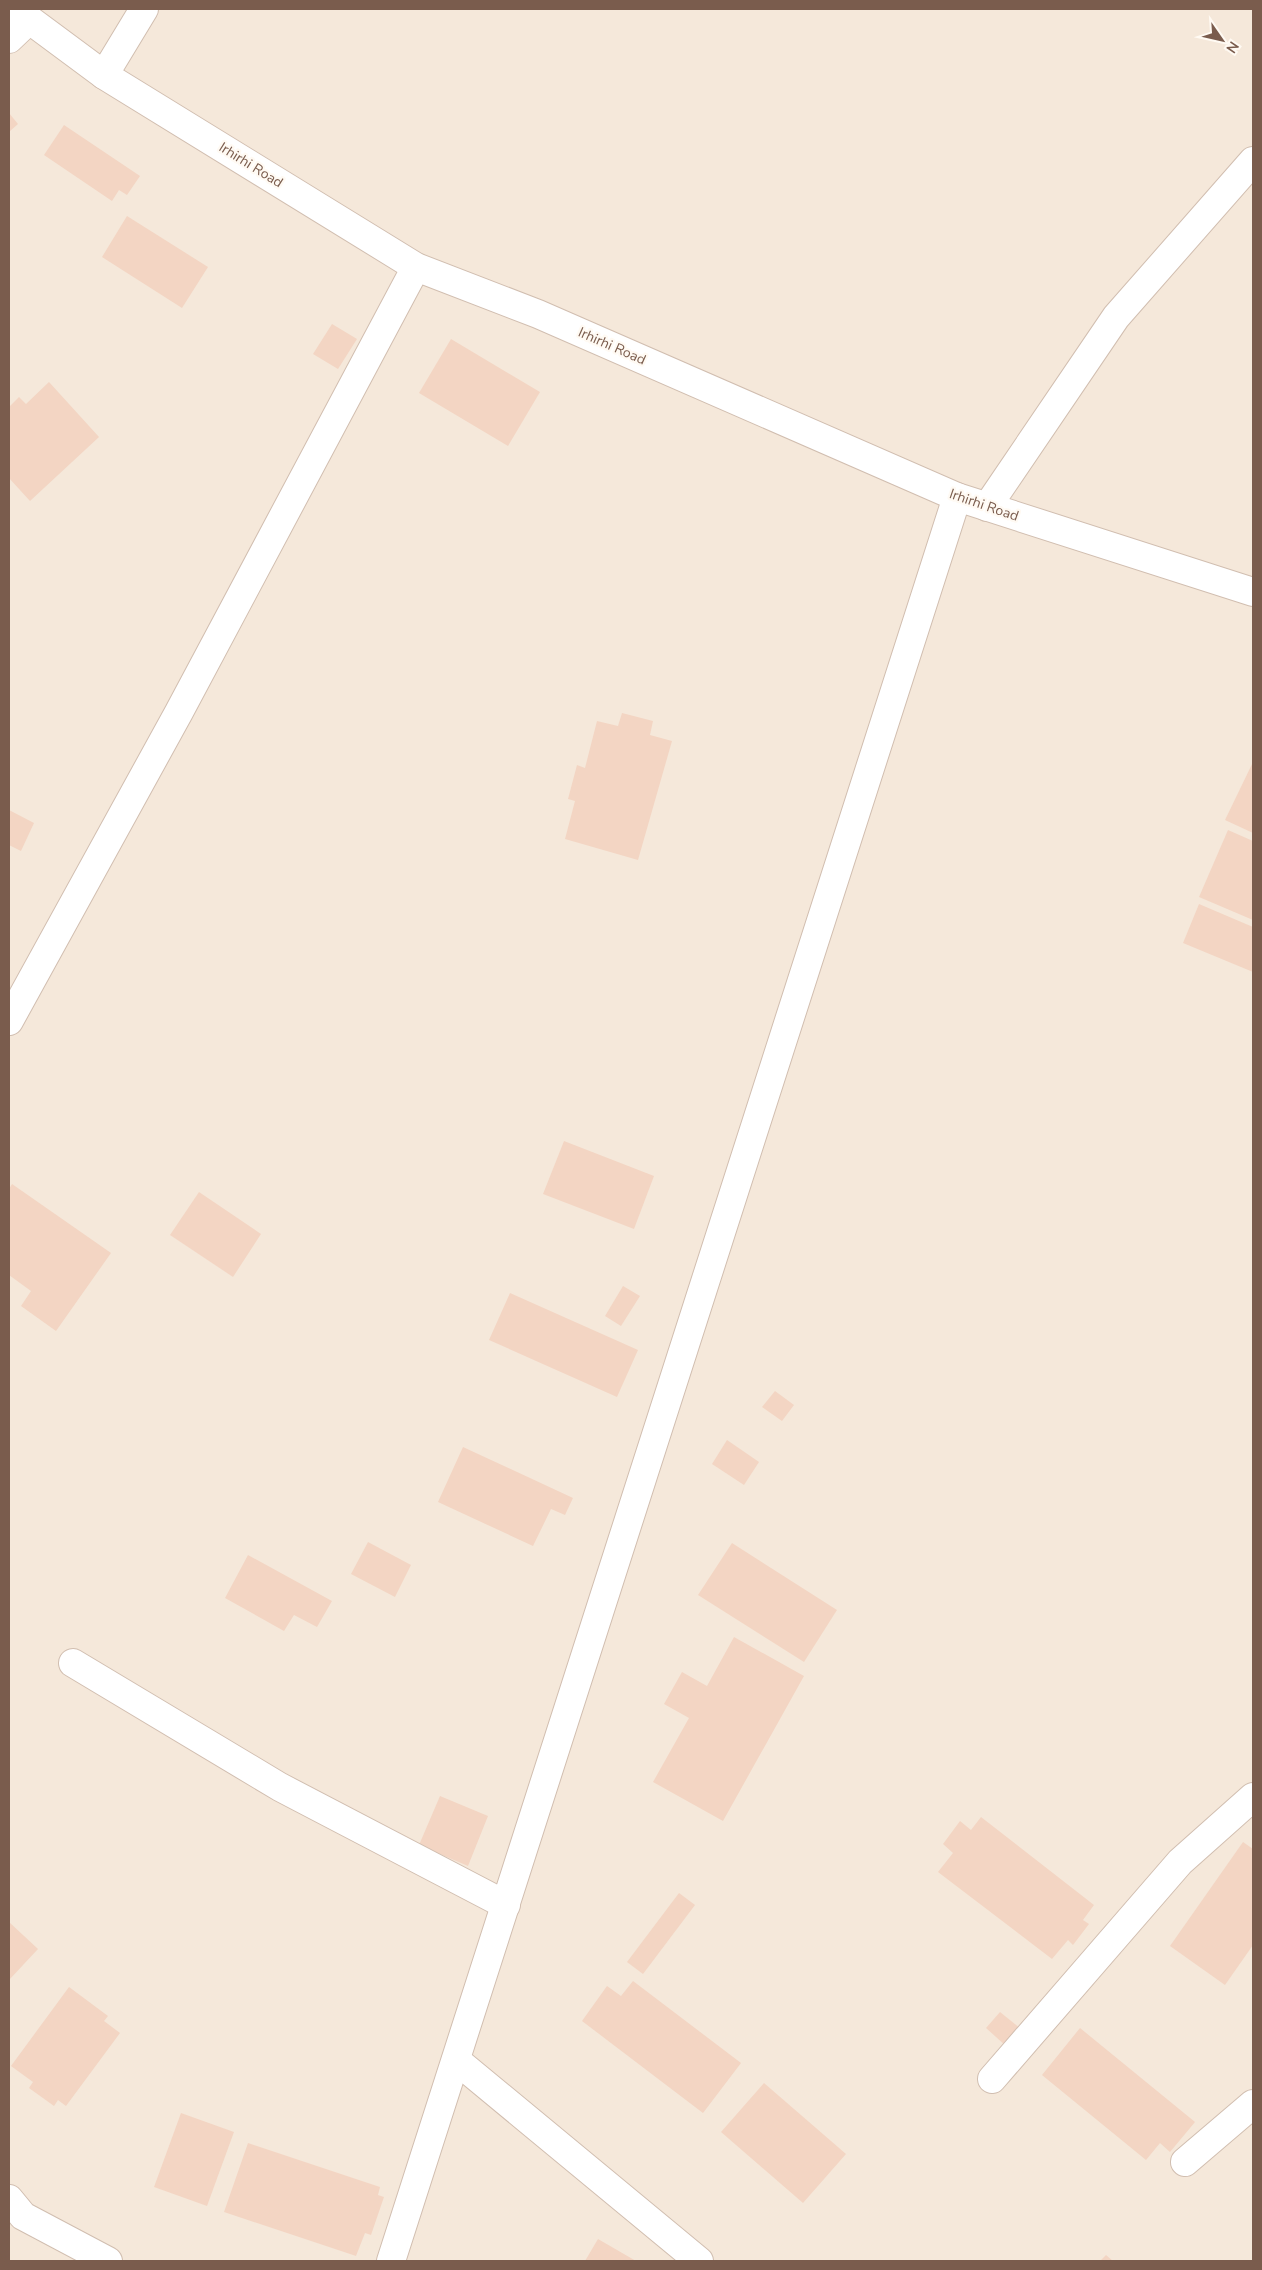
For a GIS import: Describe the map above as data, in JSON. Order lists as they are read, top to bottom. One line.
{"streets":{"street":["Irhirhi Road"]},"north":"bottom right"}
